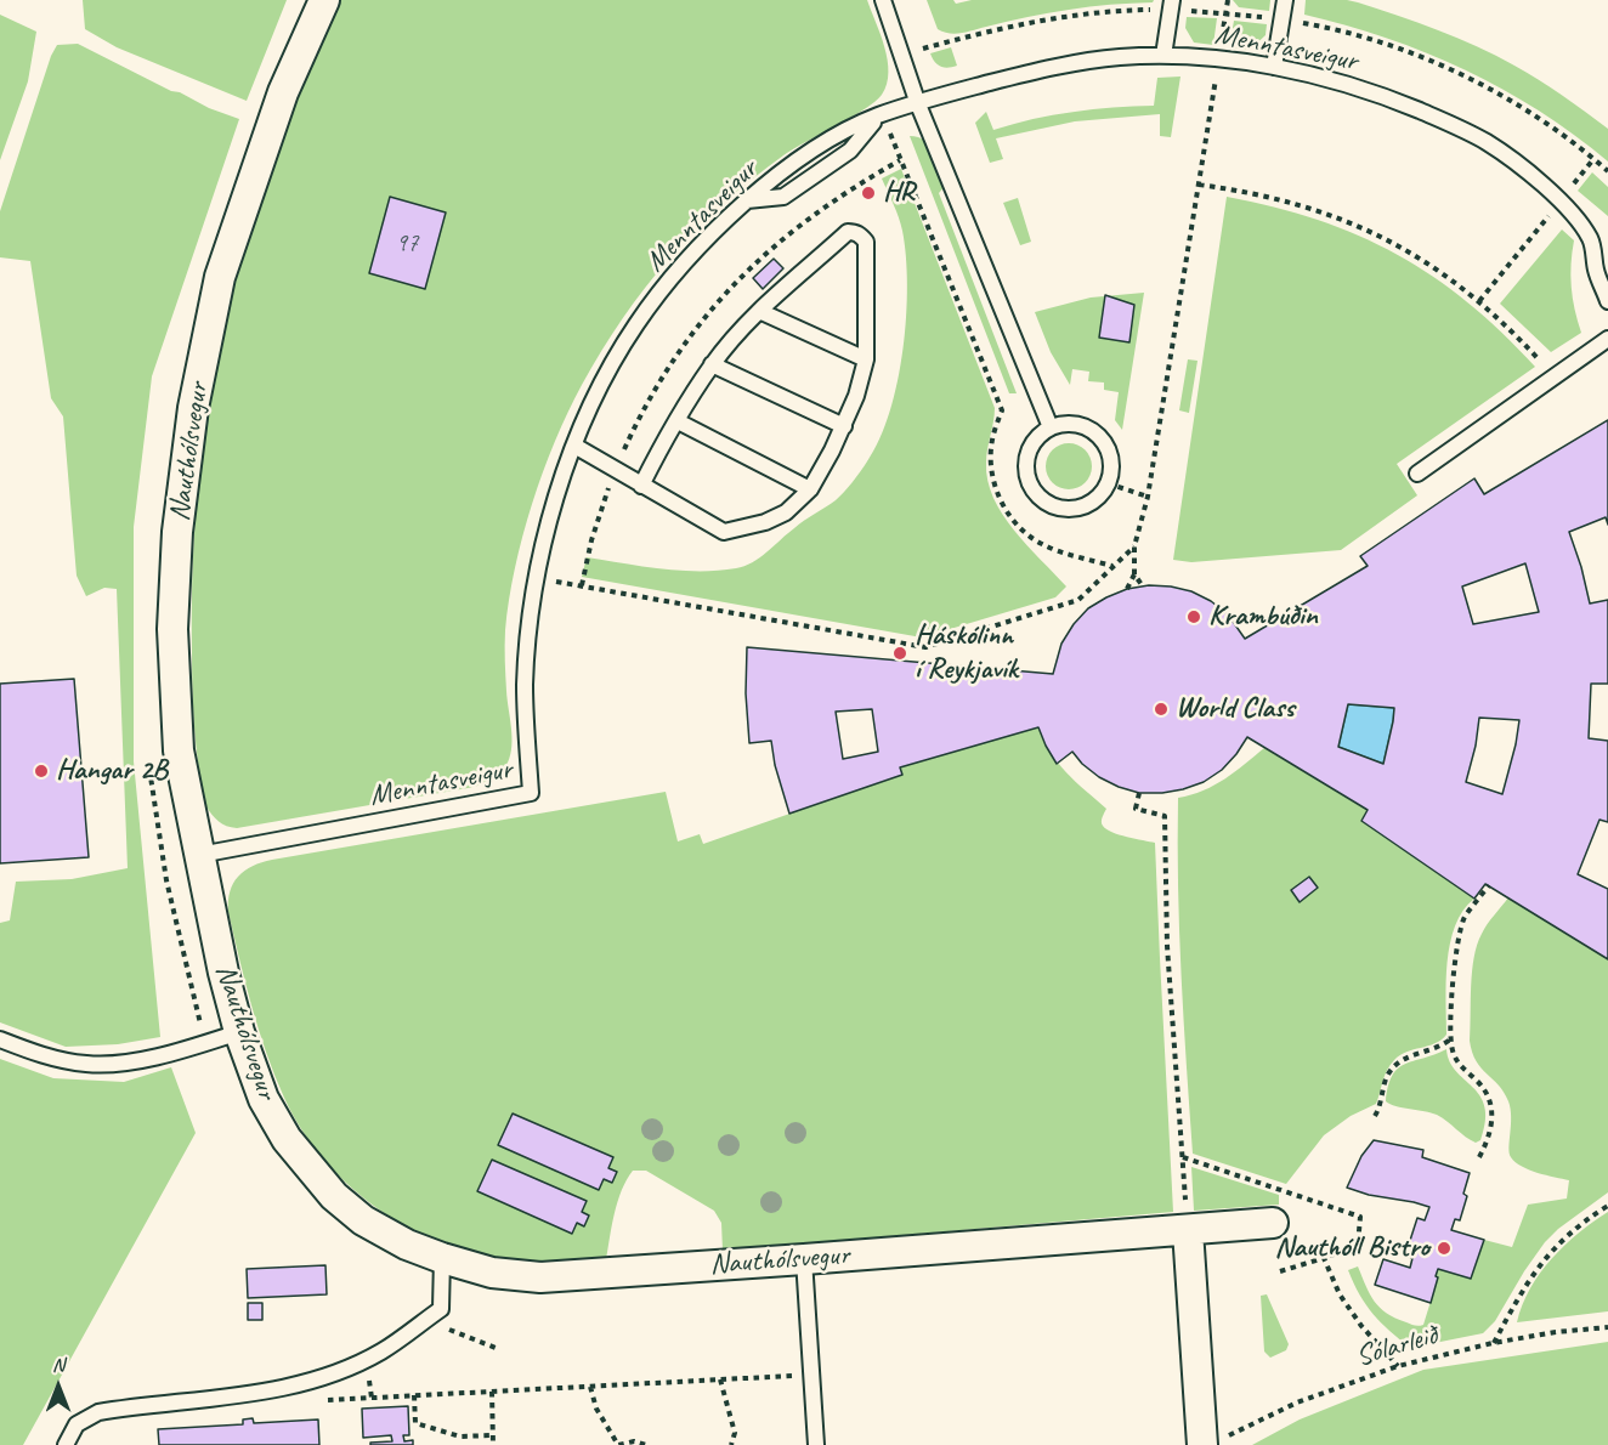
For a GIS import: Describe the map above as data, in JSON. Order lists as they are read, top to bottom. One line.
{"streets":{"street":["Nauthólsvegur"],"lane":["Menntasveigur"],"path":["Sólarleið"]},"crossings":[["Menntasveigur","Nauthólsvegur"]],"places":["HR","Krambúðin","Háskólinn í Reykjavík","World Class","Hangar 2B","Nauthóll Bistro"],"house_numbers":["97"],"north":"top"}
